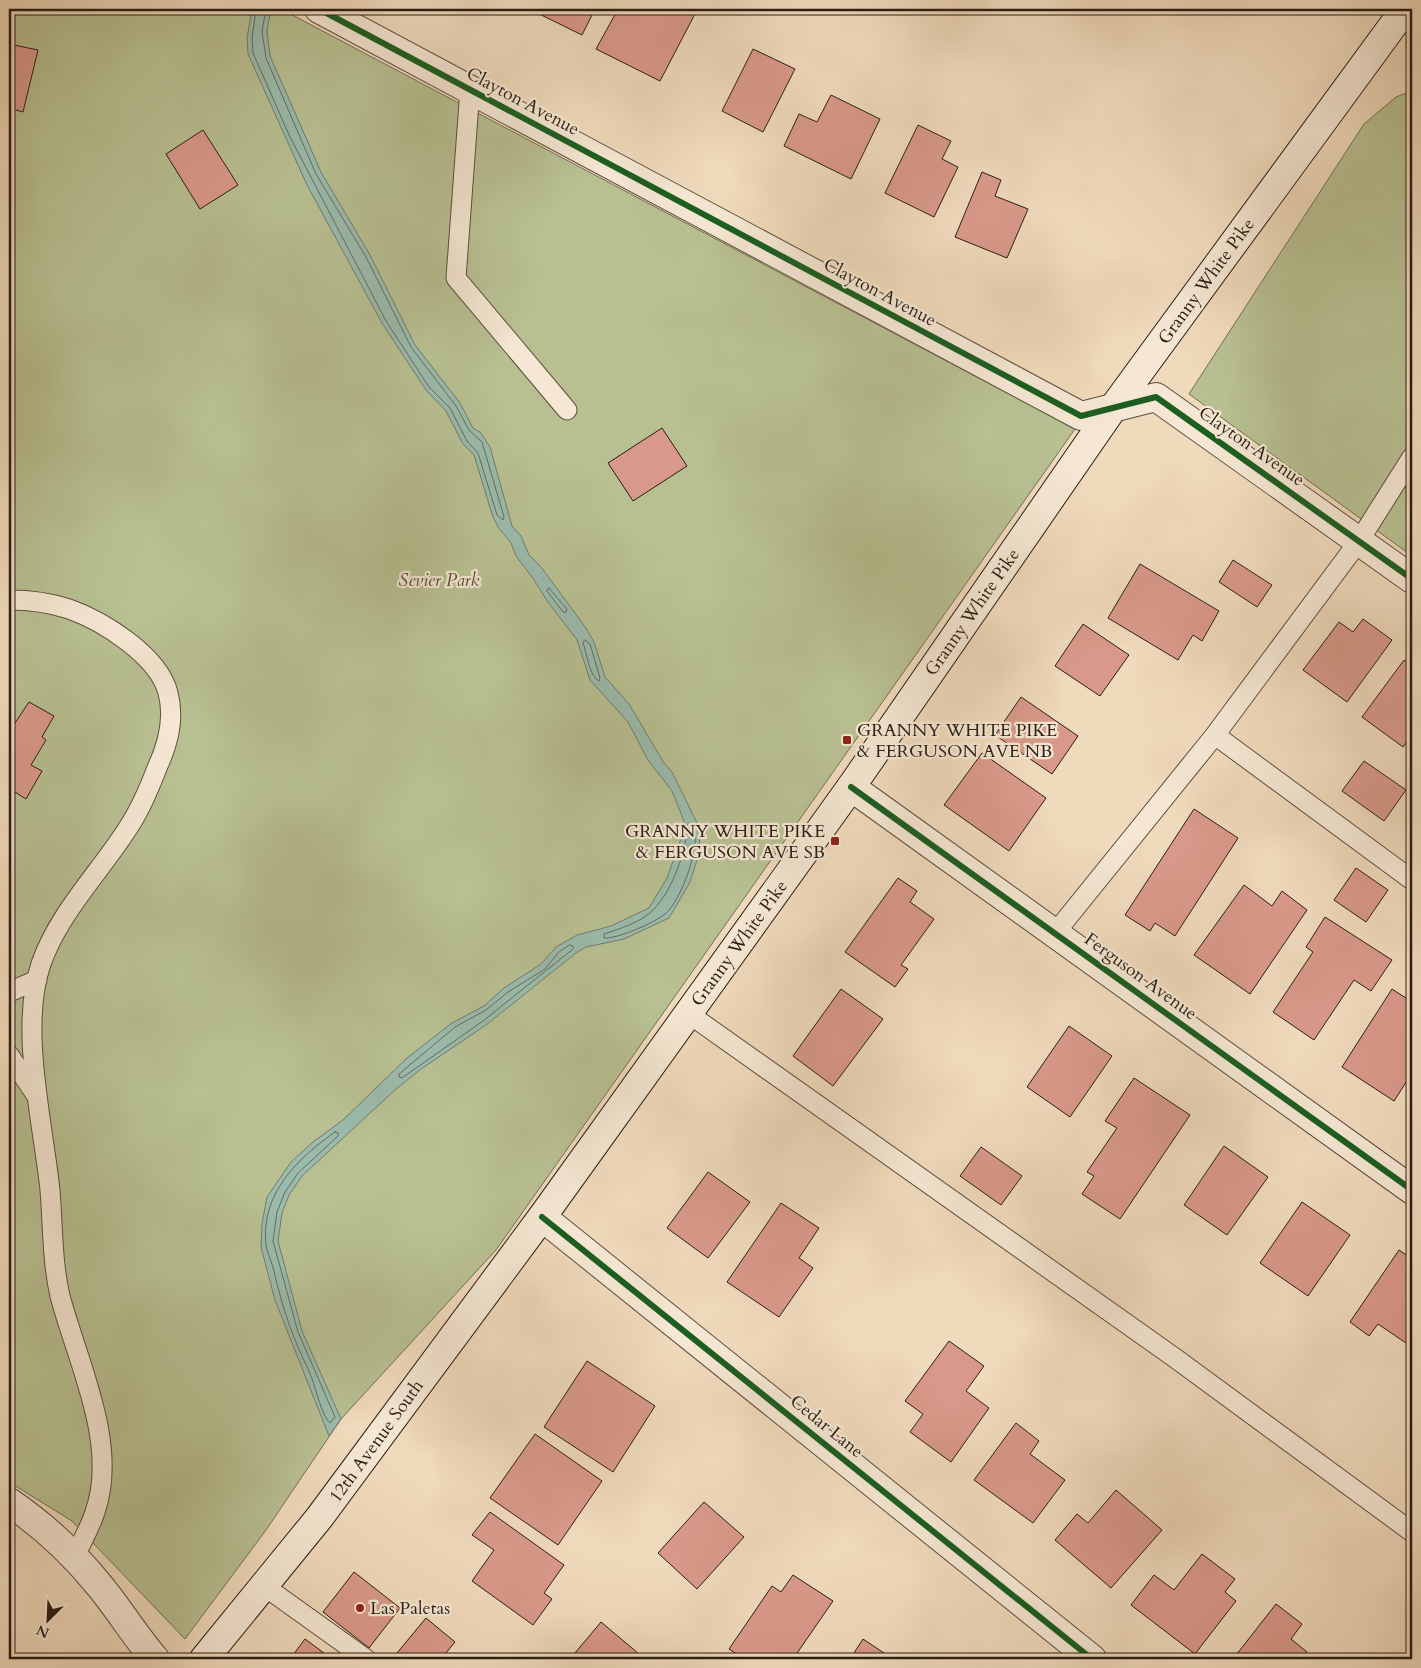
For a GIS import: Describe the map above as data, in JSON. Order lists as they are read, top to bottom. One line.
{"streets":{"street":["Clayton Avenue","Granny White Pike","Ferguson Avenue","Cedar Lane","12th Avenue South"]},"crossings":[["Clayton Avenue","Granny White Pike"],["Granny White Pike","Ferguson Avenue"],["Granny White Pike","Cedar Lane"],["Granny White Pike","12th Avenue South"],["Cedar Lane","12th Avenue South"]],"parks":["Sevier Park"],"places":{"transit":["GRANNY WHITE PIKE & FERGUSON AVE NB","GRANNY WHITE PIKE & FERGUSON AVE SB"],"other":["Las Paletas"]},"north":"bottom left"}
